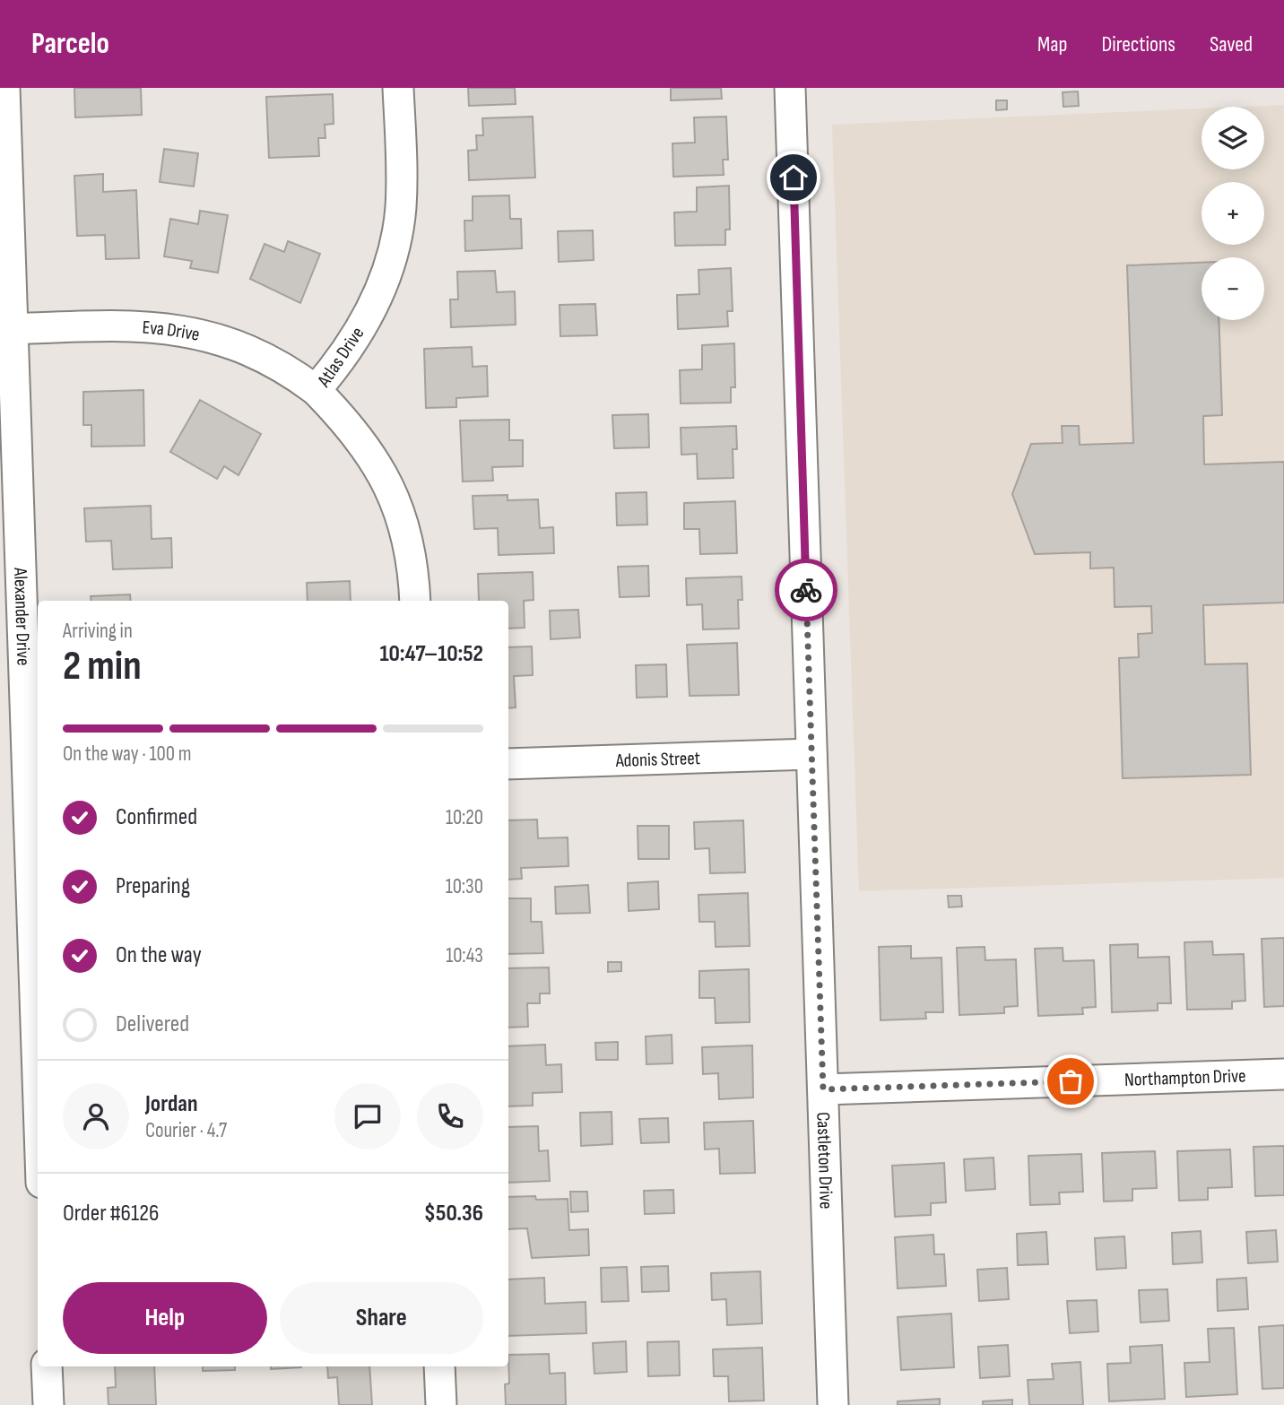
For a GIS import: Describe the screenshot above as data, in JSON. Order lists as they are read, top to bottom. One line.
{"streets":{"street":["Eva Drive","Atlas Drive","Alexander Drive","Adonis Street","Northampton Drive","Castleton Drive"]},"crossings":[["Eva Drive","Atlas Drive"],["Eva Drive","Alexander Drive"],["Adonis Street","Castleton Drive"],["Northampton Drive","Castleton Drive"]],"page":{"header":"Parcelo","nav":["Map","Directions","Saved"],"map_buttons":["+","−"],"heading":["2 min","Arriving in","10:47–10:52"],"panel":["Jordan","Courier · 4.7","Order #6126","$50.36"],"bar":"On the way · 100 m","list":[["Confirmed","10:20"],["Preparing","10:30"],["On the way","10:43"],"Delivered"],"buttons":["Help","Share"]}}
